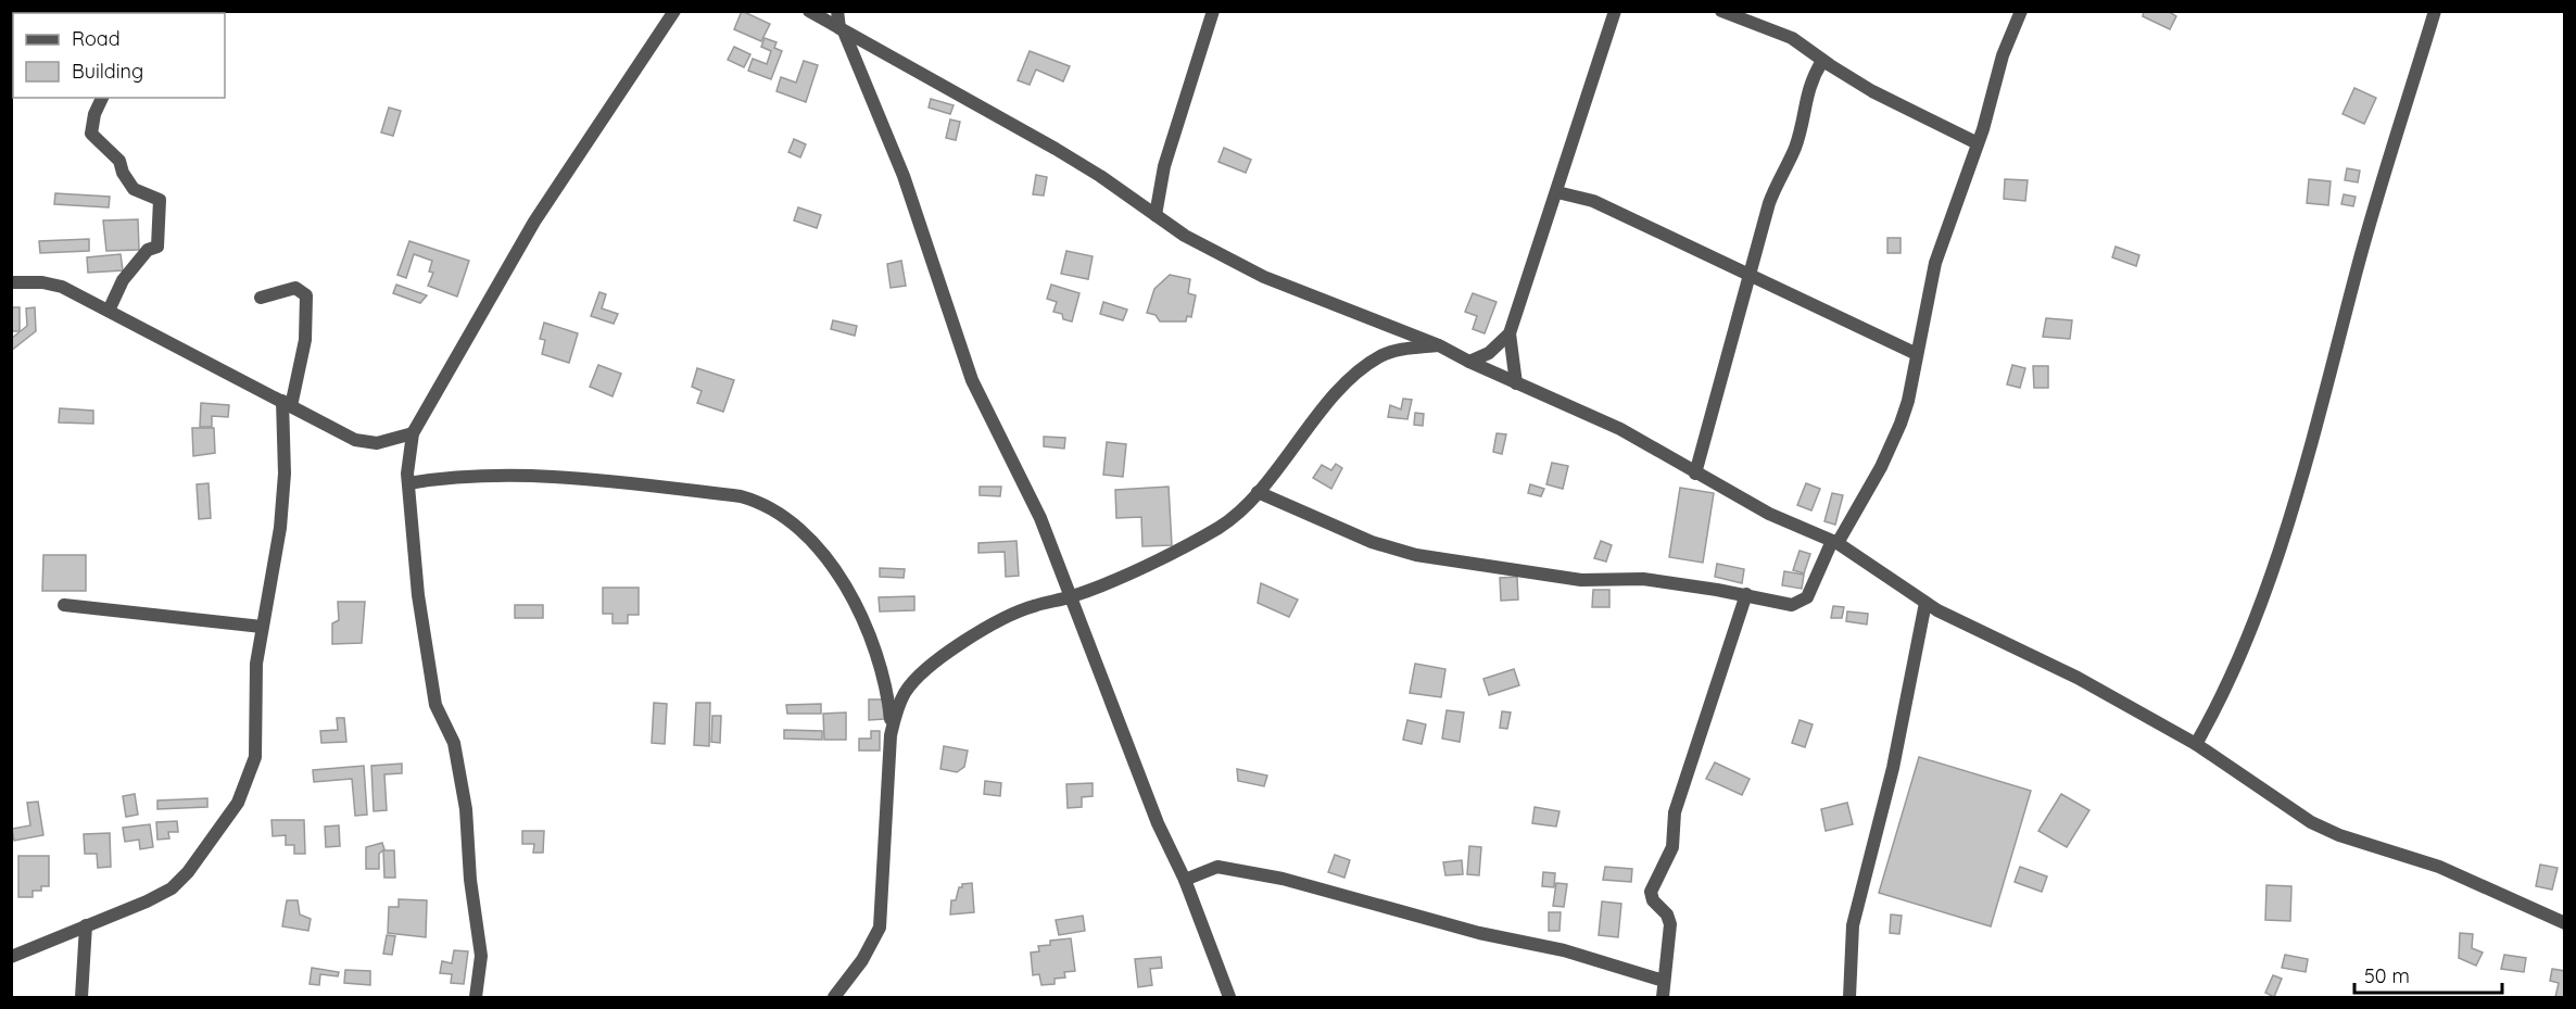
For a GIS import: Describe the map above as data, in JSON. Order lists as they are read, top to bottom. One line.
{"legend":["Road","Building"],"scale_bar":"50 m"}
